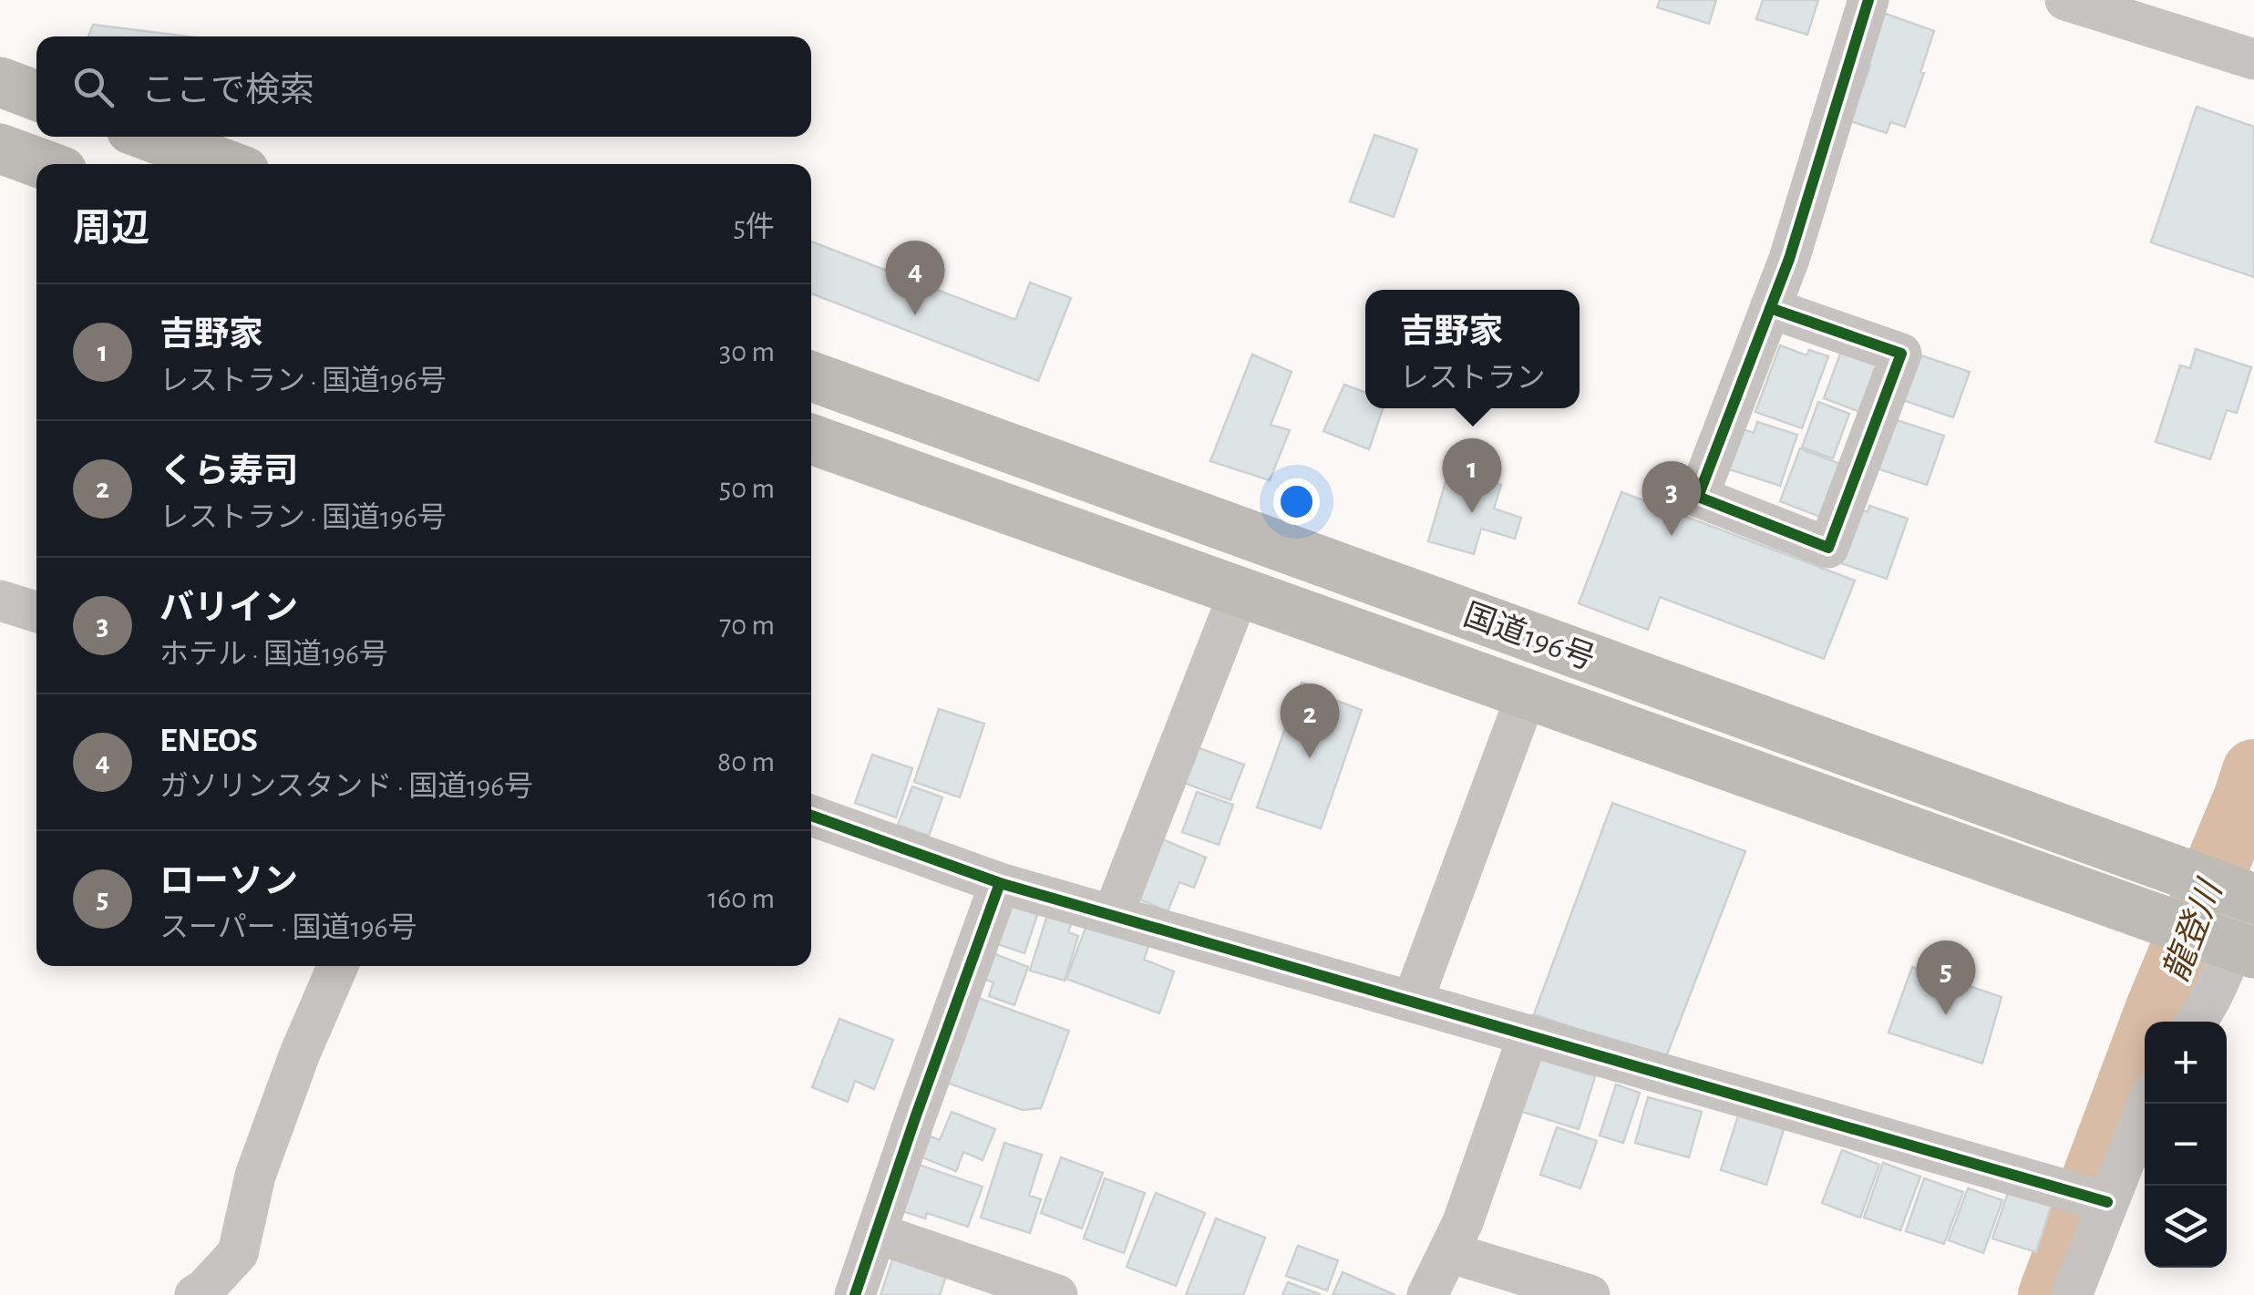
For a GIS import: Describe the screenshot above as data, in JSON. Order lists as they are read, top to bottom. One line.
{"streets":{"highway":["国道196号"]},"water":["龍登川"],"page":{"search":"ここで検索","heading":["周辺","5件"],"pins":["4","1","3","2","5"],"list":[{"mark":"1","name":"吉野家","note":"レストラン · 国道196号","value":"30 m"},{"mark":"2","name":"くら寿司","note":"レストラン · 国道196号","value":"50 m"},{"mark":"3","name":"バリイン","note":"ホテル · 国道196号","value":"70 m"},{"mark":"4","name":"ENEOS","note":"ガソリンスタンド · 国道196号","value":"80 m"},{"mark":"5","name":"ローソン","note":"スーパー · 国道196号","value":"160 m"}],"popup":["吉野家","レストラン"],"map_buttons":["+","−"]}}
